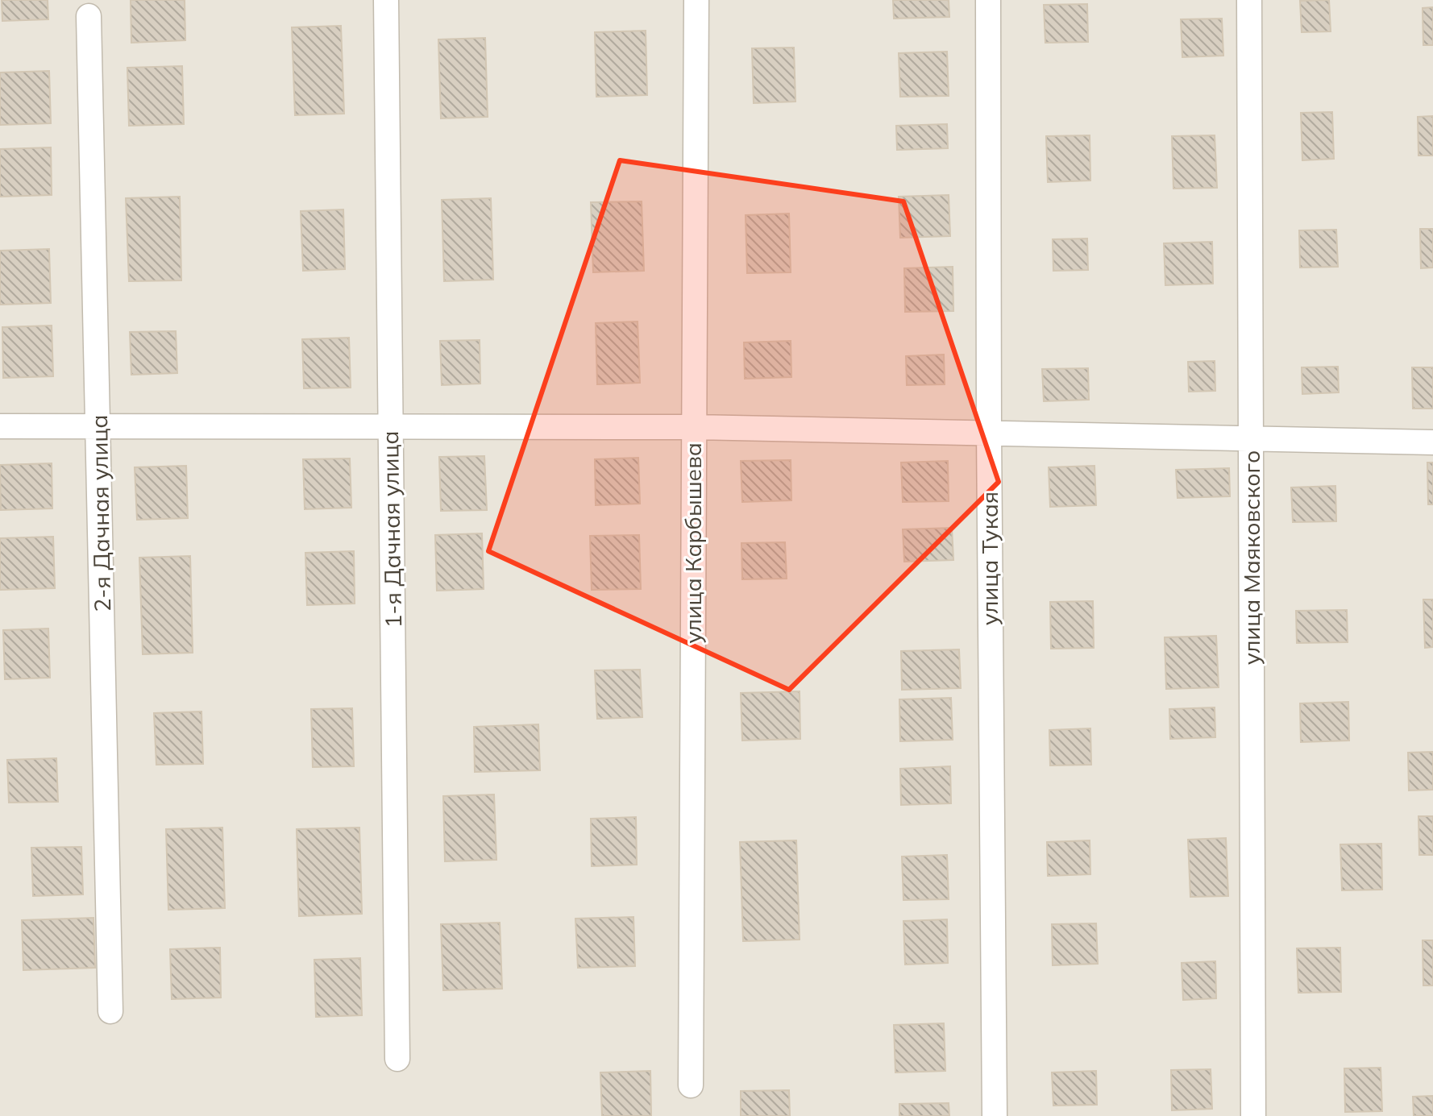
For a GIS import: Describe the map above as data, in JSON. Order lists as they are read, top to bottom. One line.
{"streets":{"street":["2-я Дачная улица","1-я Дачная улица","улица Карбышева","улица Маяковского","улица Тукая"]}}
